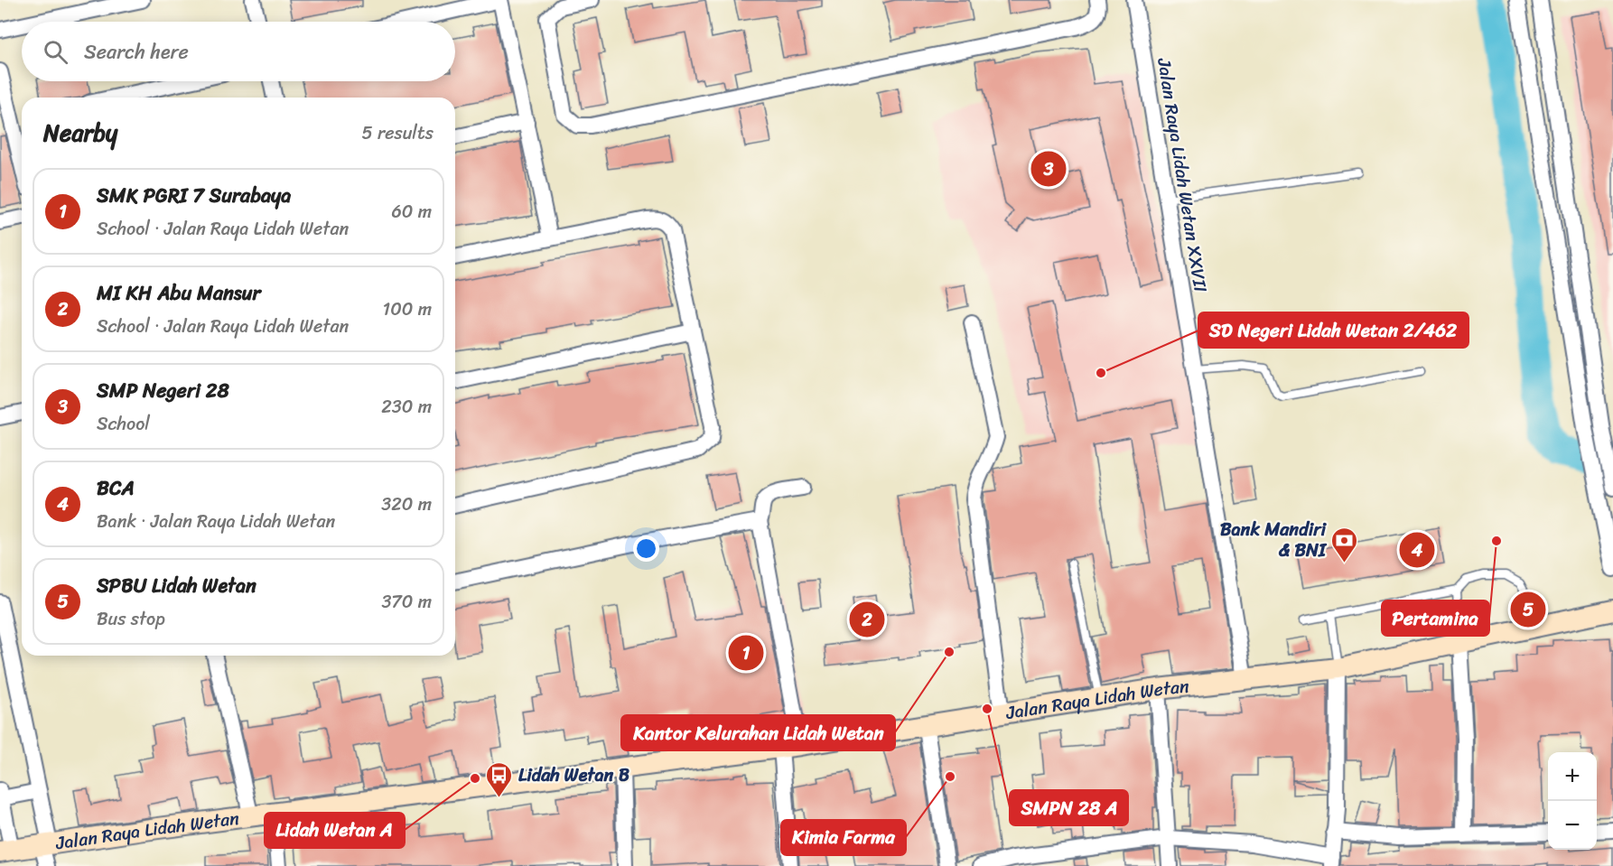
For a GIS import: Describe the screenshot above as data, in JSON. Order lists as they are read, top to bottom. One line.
{"streets":{"main road":["Jalan Raya Lidah Wetan"],"street":["Jalan Raya Lidah Wetan XXVII"]},"crossings":[["Jalan Raya Lidah Wetan XXVII","Jalan Raya Lidah Wetan"]],"places":{"other":["SD Negeri Lidah Wetan 2/462","Pertamina","Kantor Kelurahan Lidah Wetan","SMPN 28 A","Kimia Farma","Lidah Wetan A"],"bank":["Bank Mandiri & BNI"],"bus stop":["Lidah Wetan B"]},"page":{"search":"Search here","heading":["Nearby","5 results"],"pins":["3","4","5","2","1"],"list":[{"mark":"1","name":"SMK PGRI 7 Surabaya","note":"School · Jalan Raya Lidah Wetan","value":"60 m"},{"mark":"2","name":"MI KH Abu Mansur","note":"School · Jalan Raya Lidah Wetan","value":"100 m"},{"mark":"3","name":"SMP Negeri 28","note":"School","value":"230 m"},{"mark":"4","name":"BCA","note":"Bank · Jalan Raya Lidah Wetan","value":"320 m"},{"mark":"5","name":"SPBU Lidah Wetan","note":"Bus stop","value":"370 m"}],"map_buttons":["+","−"]}}
